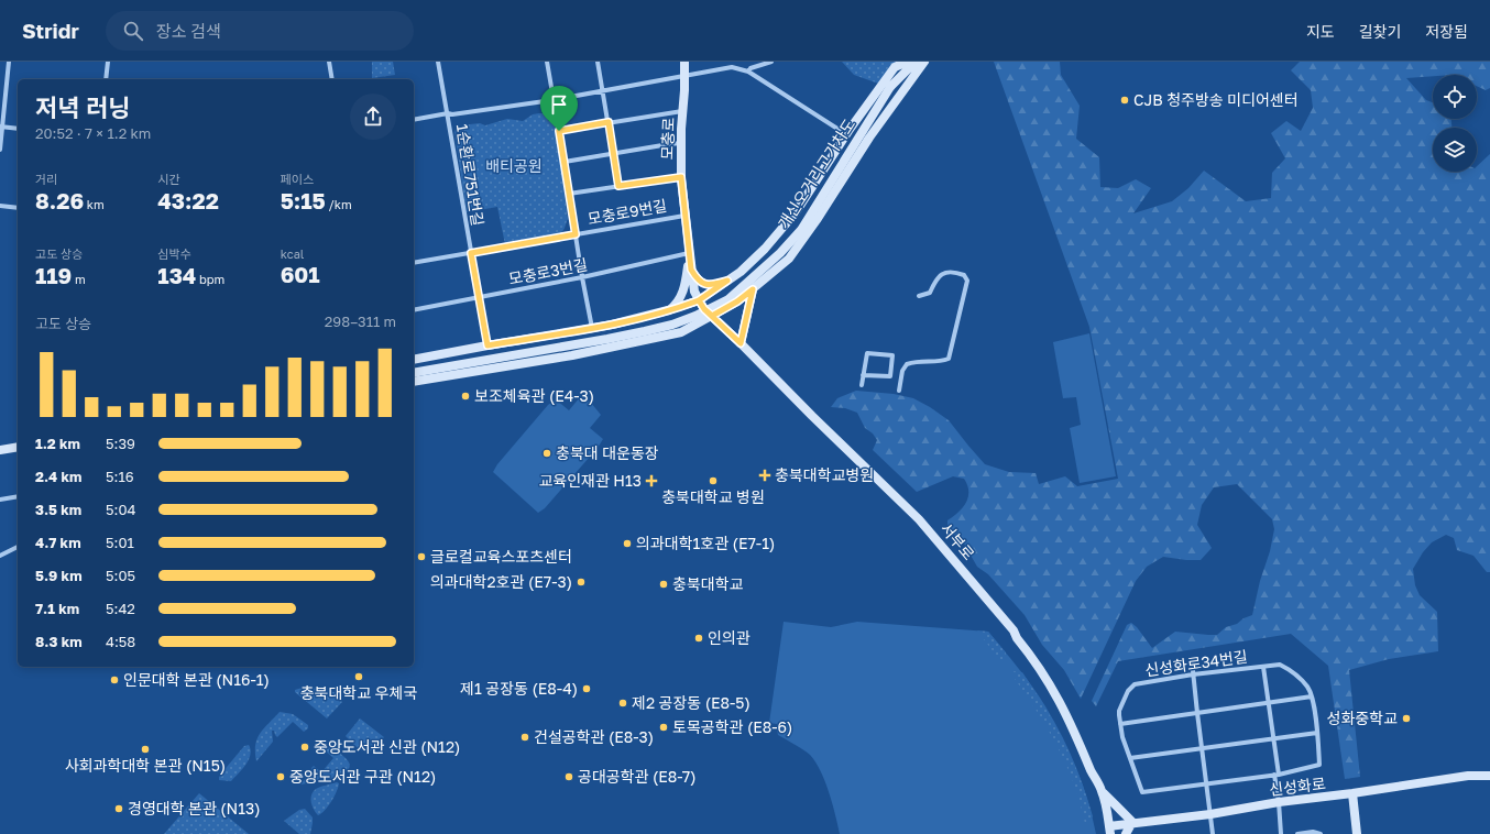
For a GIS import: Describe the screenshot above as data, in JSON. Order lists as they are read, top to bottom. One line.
{"streets":{"main road":["모충로","개신오거리고가차도","서부로","신성화로"],"street":["1순환로751번길","모충로9번길","모충로3번길","신성화로34번길"]},"crossings":[["모충로","모충로9번길"],["모충로","모충로3번길"],["모충로","서부로"],["1순환로751번길","모충로9번길"],["1순환로751번길","모충로3번길"],["서부로","신성화로"]],"parks":["배티공원"],"places":{"other":["CJB 청주방송 미디어센터","보조체육관 (E4-3)","충북대 대운동장","충북대학교 병원","의과대학1호관 (E7-1)","글로컬교육스포츠센터","의과대학2호관 (E7-3)","충북대학교","인의관","충북대학교 우체국","인문대학 본관 (N16-1)","제1 공장동 (E8-4)","제2 공장동 (E8-5)","성화중학교","토목공학관 (E8-6)","건설공학관 (E8-3)","중앙도서관 신관 (N12)","사회과학대학 본관 (N15)","중앙도서관 구관 (N12)","공대공학관 (E8-7)","경영대학 본관 (N13)"],"health":["충북대학교병원","교육인재관 H13"]},"page":{"header":"Stridr","search":"장소 검색","nav":["지도","길찾기","저장됨"],"heading":["저녁 러닝","20:52 · 7 × 1.2 km"],"stats":[["거리","8.26 km"],["시간","43:22"],["페이스","5:15 /km"],["고도 상승","119 m"],["심박수","134 bpm"],["kcal","601"]],"chart":["고도 상승","298–311 m"],"list":[{"name":"1.2 km","note":"5:39"},{"name":"2.4 km","note":"5:16"},{"name":"3.5 km","note":"5:04"},{"name":"4.7 km","note":"5:01"},{"name":"5.9 km","note":"5:05"},{"name":"7.1 km","note":"5:42"},{"name":"8.3 km","note":"4:58"}]}}
